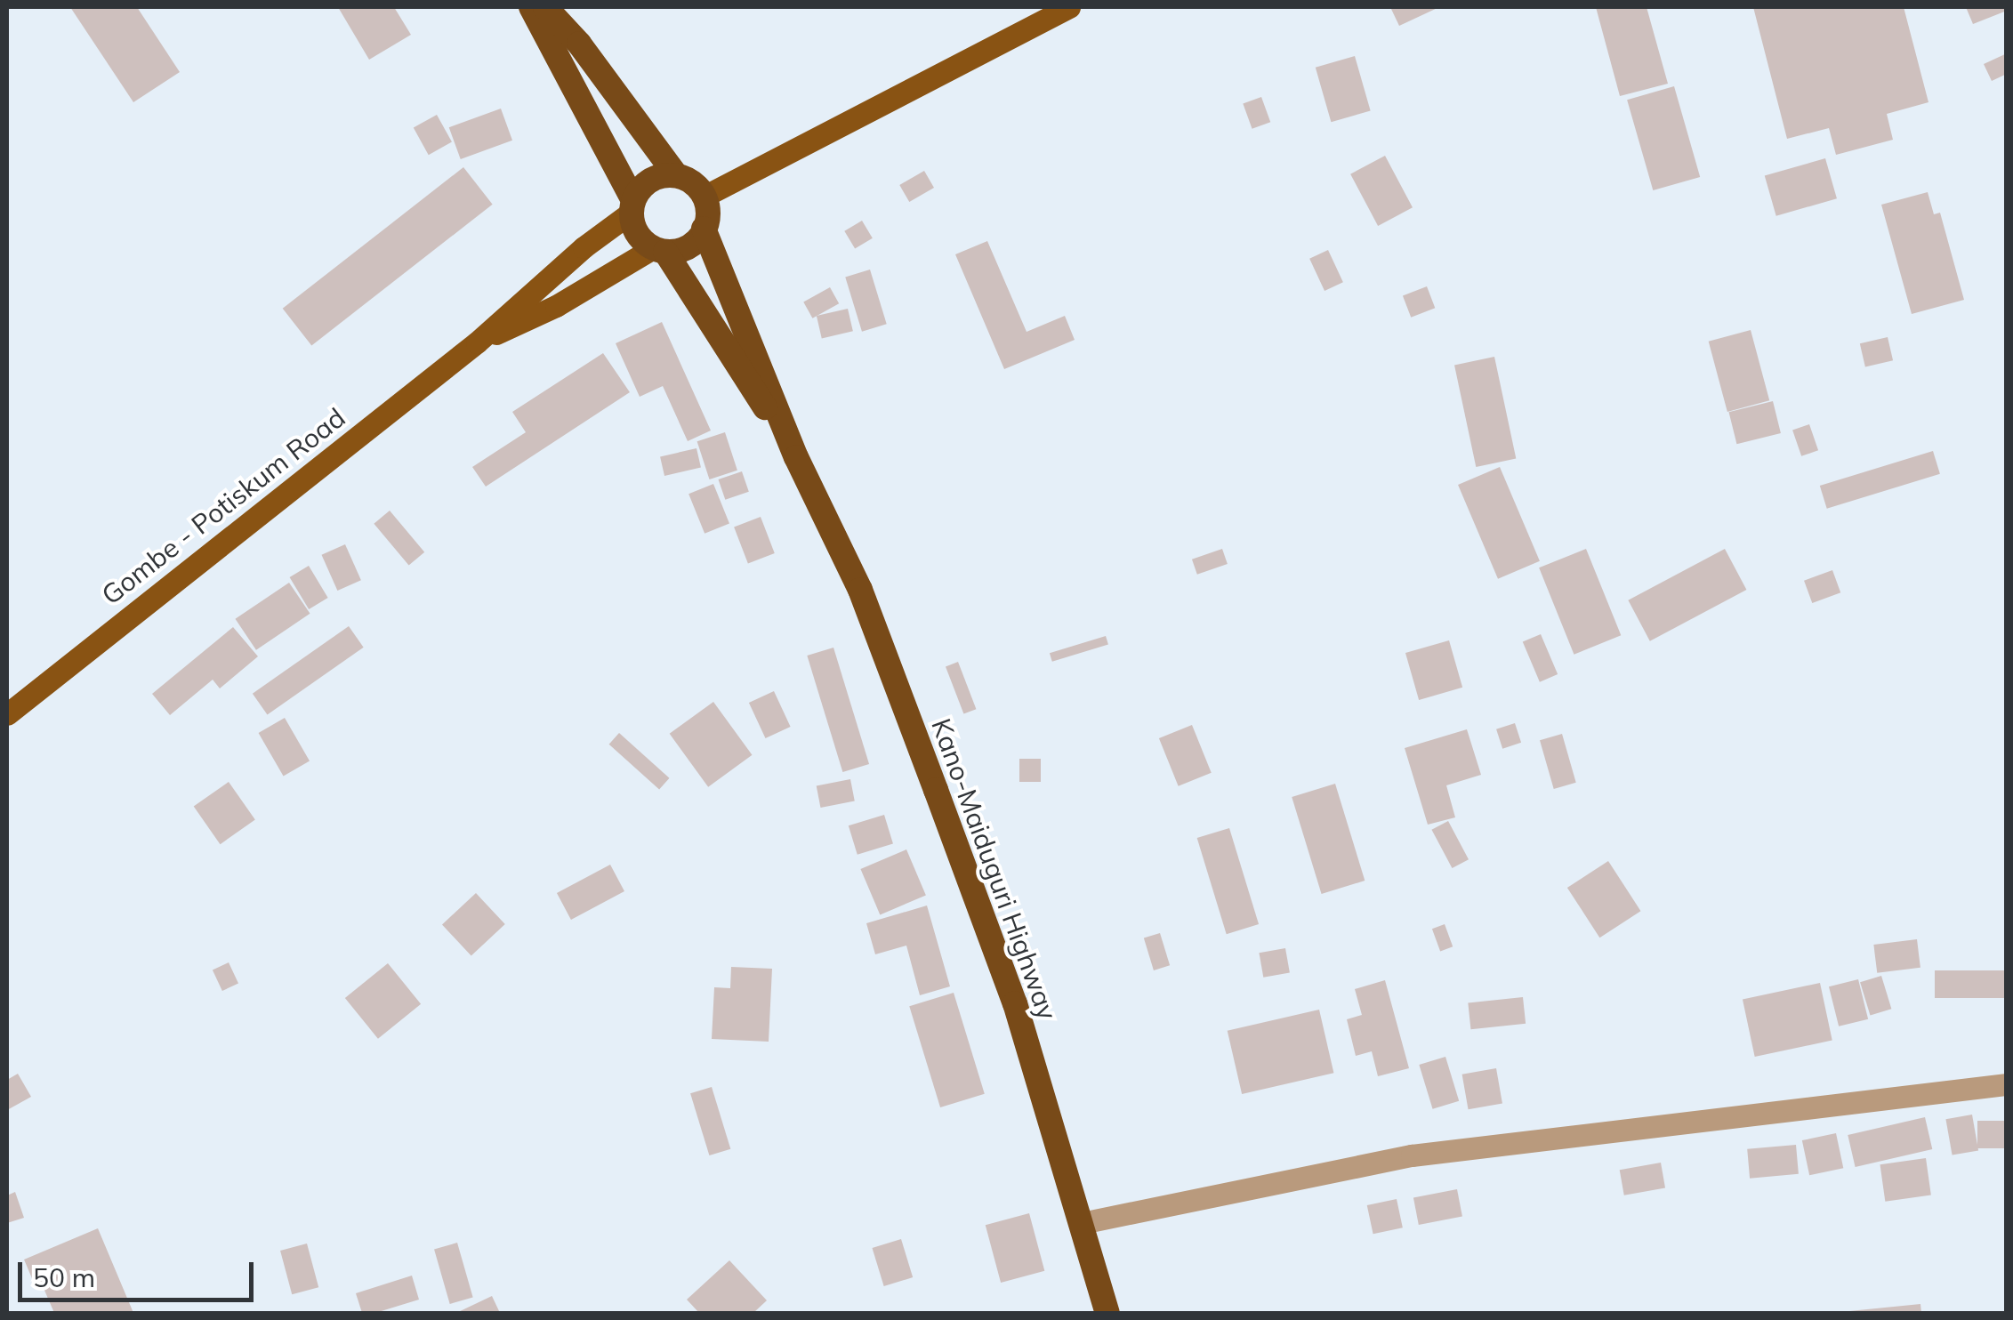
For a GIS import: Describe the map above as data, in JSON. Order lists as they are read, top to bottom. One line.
{"streets":{"highway":["Kano-Maiduguri Highway"],"main road":["Gombe - Potiskum Road"]},"crossings":[["Gombe - Potiskum Road","Kano-Maiduguri Highway"]],"scale_bar":"50 m"}
